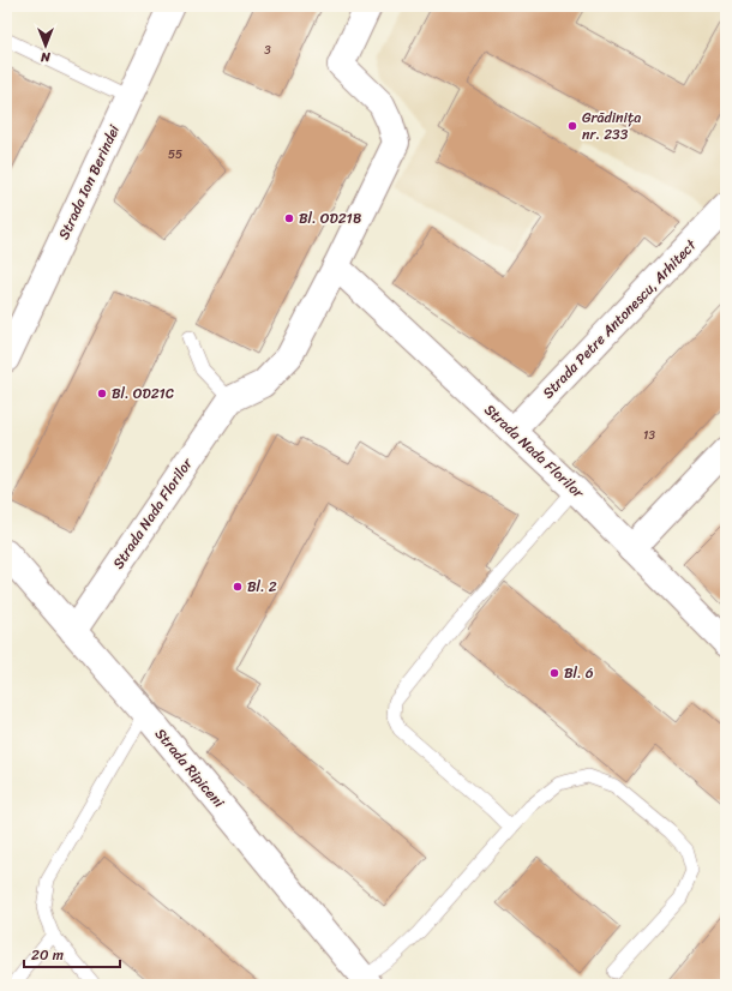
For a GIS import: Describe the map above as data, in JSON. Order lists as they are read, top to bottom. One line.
{"streets":{"street":["Strada Ion Berindei","Strada Petre Antonescu, Arhitect","Strada Nada Florilor","Strada Ripiceni"]},"crossings":[["Strada Petre Antonescu, Arhitect","Strada Nada Florilor"],["Strada Nada Florilor","Strada Ripiceni"]],"places":["Grădinița nr. 233","Bl. OD21B","Bl. OD21C","Bl. 2","Bl. 6"],"house_numbers":["3","55","13"],"scale_bar":"20 m","north":"bottom"}
